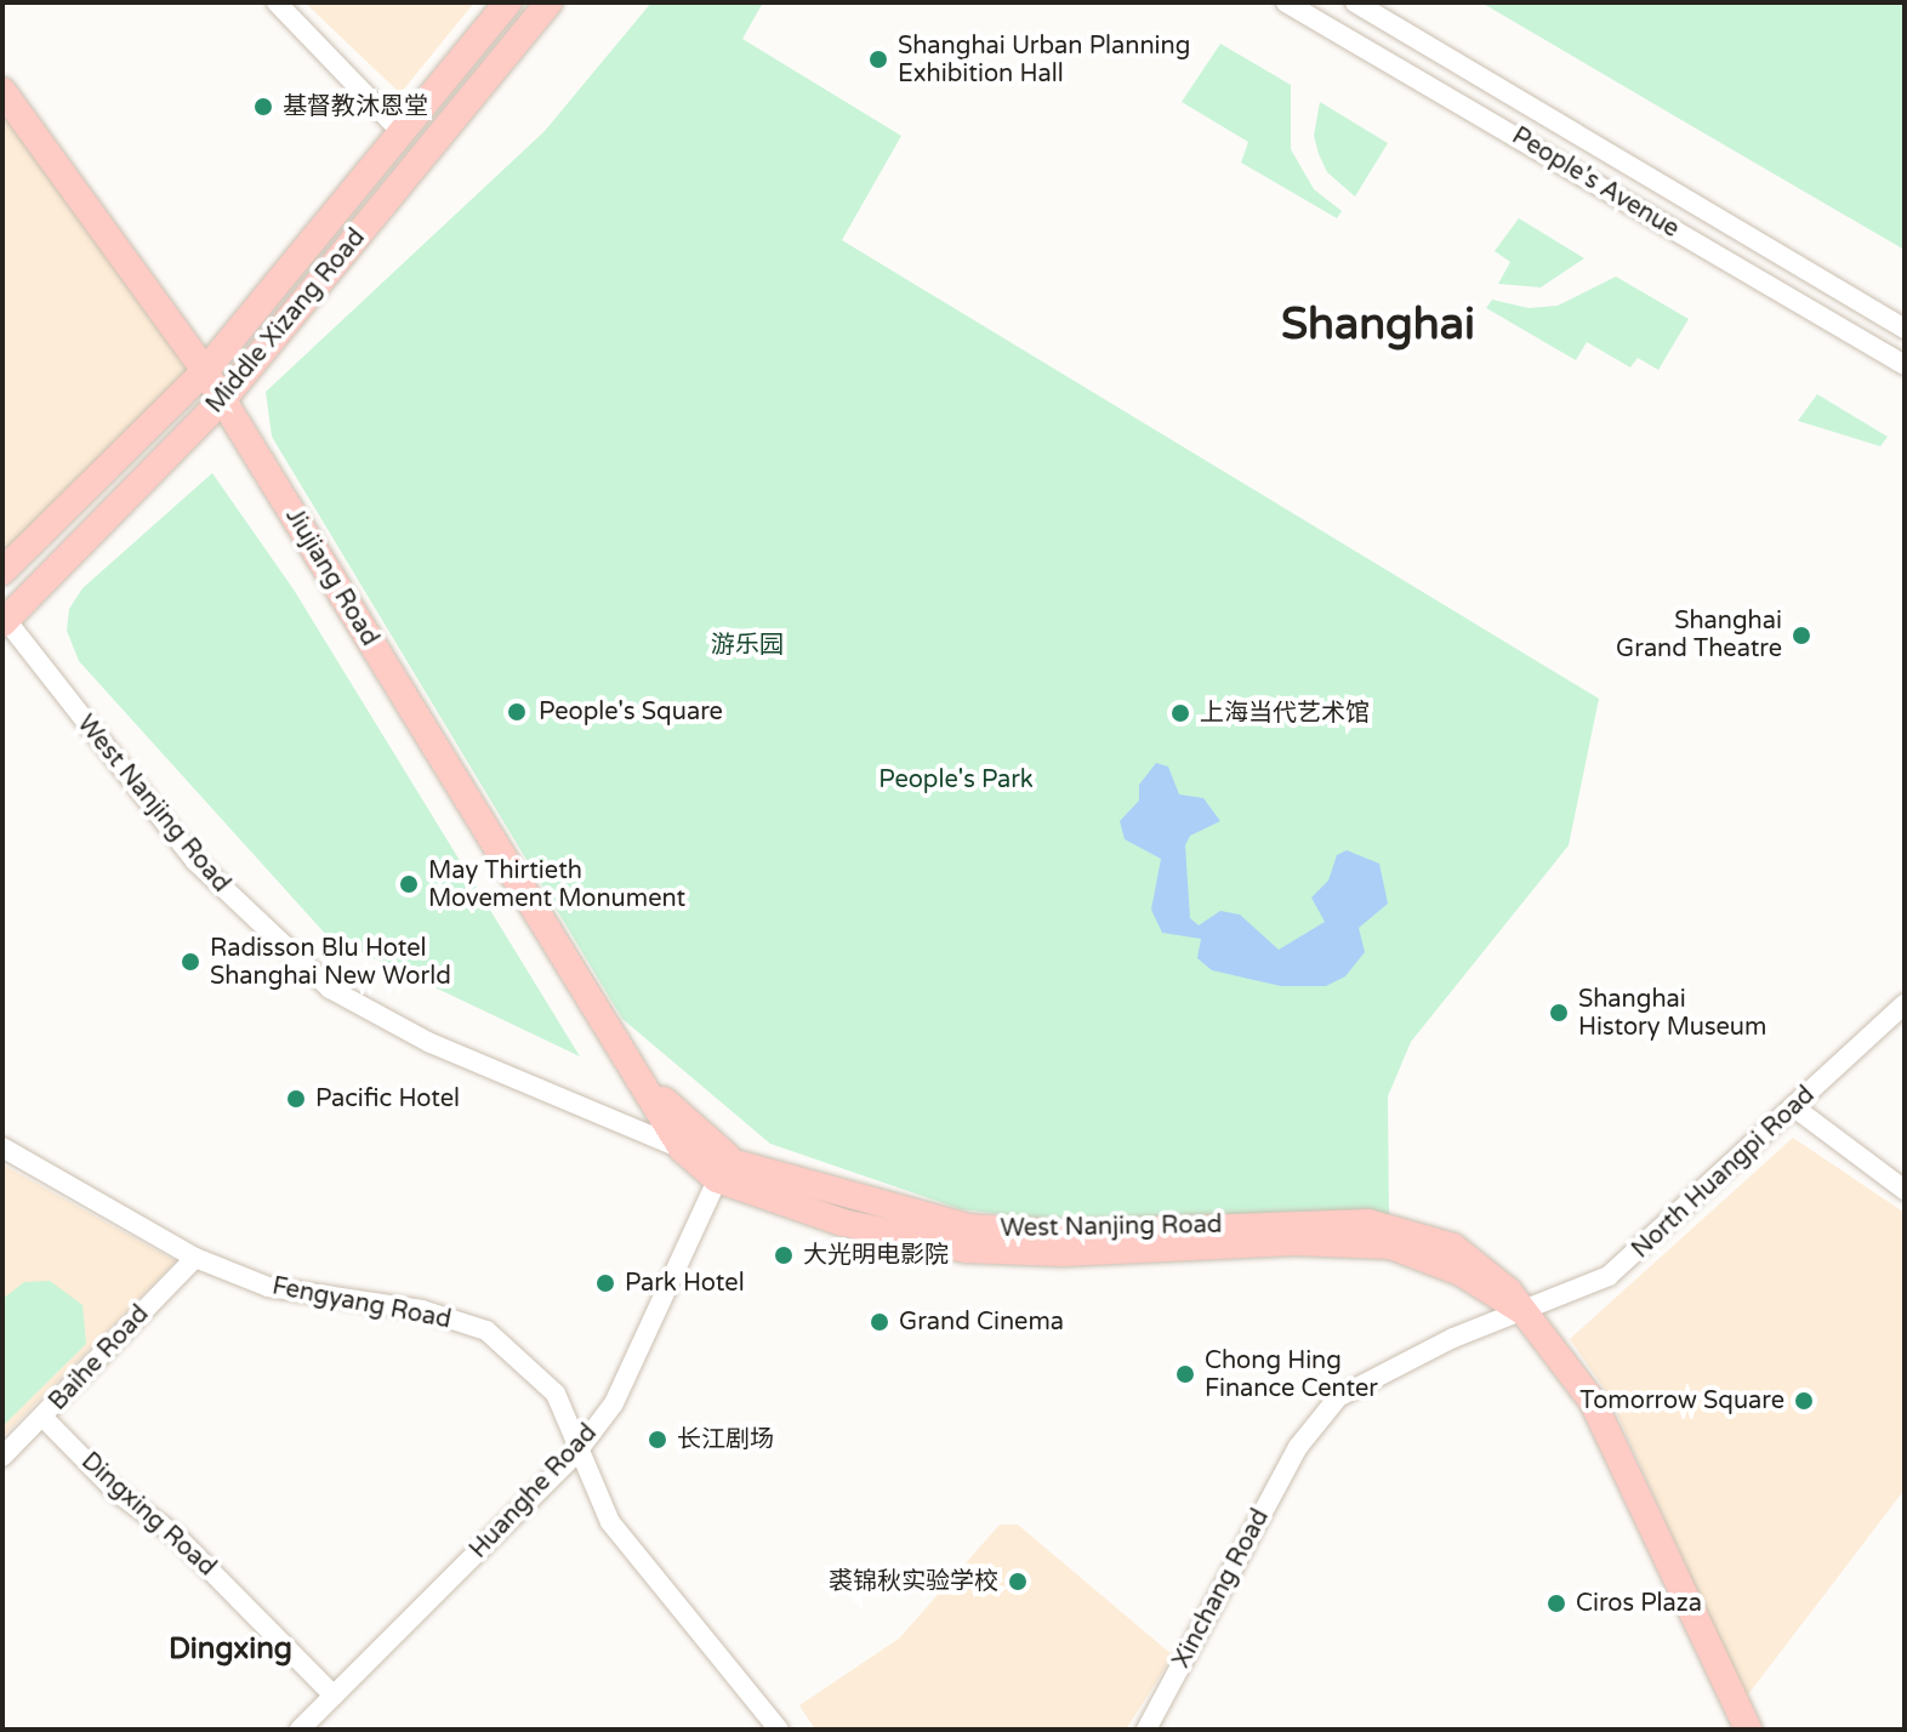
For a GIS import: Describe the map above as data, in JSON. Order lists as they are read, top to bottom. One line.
{"streets":{"main road":["Middle Xizang Road","Jiujiang Road","West Nanjing Road"],"street":["People's Avenue","North Huangpi Road","Fengyang Road","Baihe Road","Huanghe Road","Dingxing Road","Xinchang Road"]},"crossings":[["Middle Xizang Road","Jiujiang Road"],["Middle Xizang Road","West Nanjing Road"],["Jiujiang Road","West Nanjing Road"],["Jiujiang Road","Huanghe Road"],["West Nanjing Road","North Huangpi Road"],["West Nanjing Road","Huanghe Road"],["North Huangpi Road","Xinchang Road"],["Fengyang Road","Baihe Road"],["Fengyang Road","Huanghe Road"],["Baihe Road","Dingxing Road"],["Huanghe Road","Dingxing Road"]],"districts":["Shanghai","Dingxing"],"parks":["游乐园","People's Park"],"places":["Shanghai Urban Planning Exhibition Hall","基督教沐恩堂","Shanghai Grand Theatre","People's Square","上海当代艺术馆","May Thirtieth Movement Monument","Radisson Blu Hotel Shanghai New World","Shanghai History Museum","Pacific Hotel","大光明电影院","Park Hotel","Grand Cinema","Chong Hing Finance Center","Tomorrow Square","长江剧场","裘锦秋实验学校","Ciros Plaza"]}
